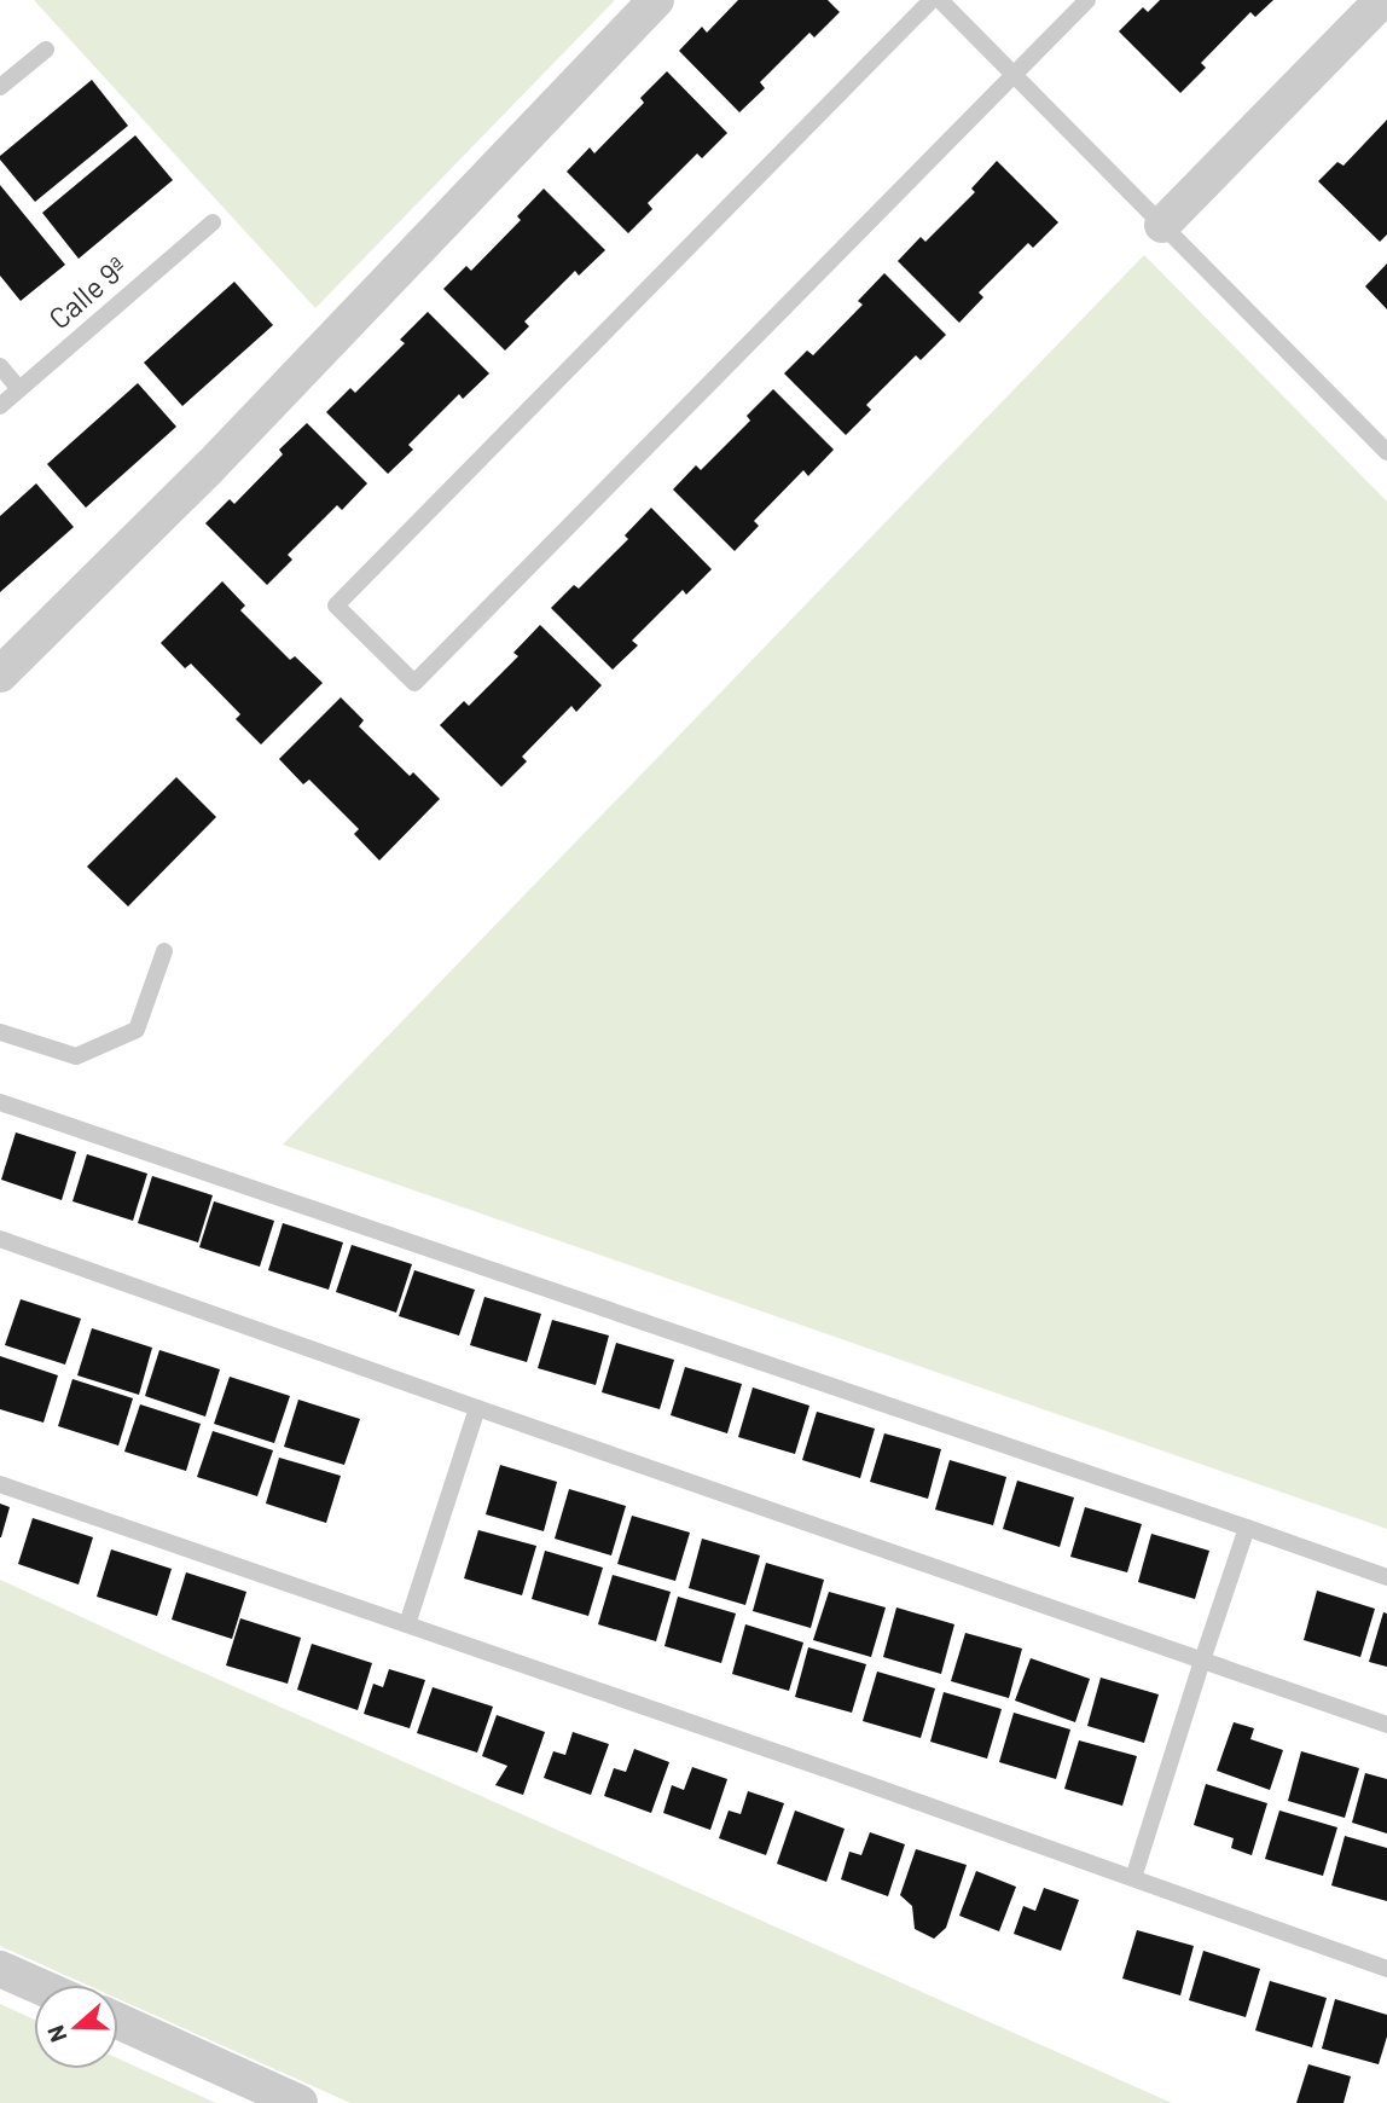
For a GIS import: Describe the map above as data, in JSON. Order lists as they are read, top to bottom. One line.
{"streets":{"lane":["Calle 9ª"]},"north":"left"}
